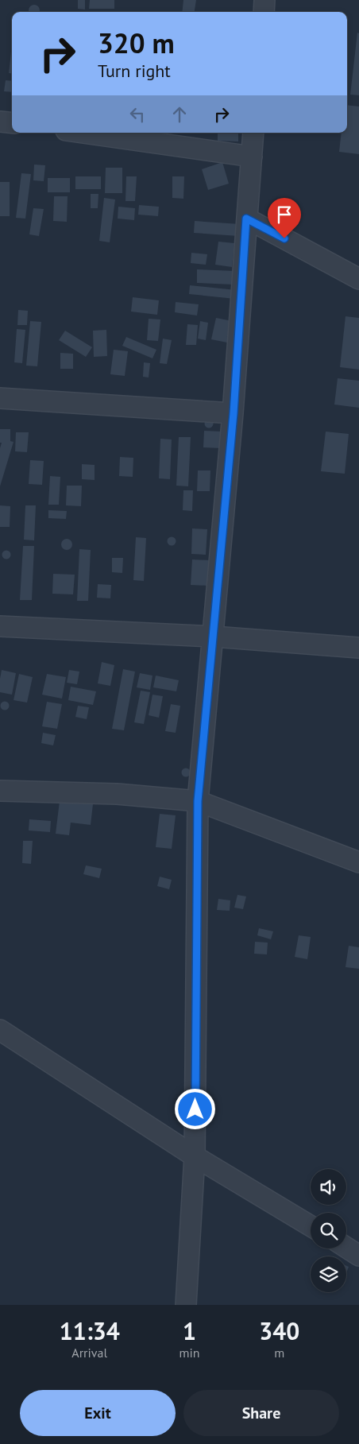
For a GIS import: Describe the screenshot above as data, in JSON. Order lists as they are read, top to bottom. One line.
{"page":{"turn":["320 m","Turn right"],"eta":["11:34","Arrival","1","min","340","m"],"buttons":["Exit","Share"]}}
